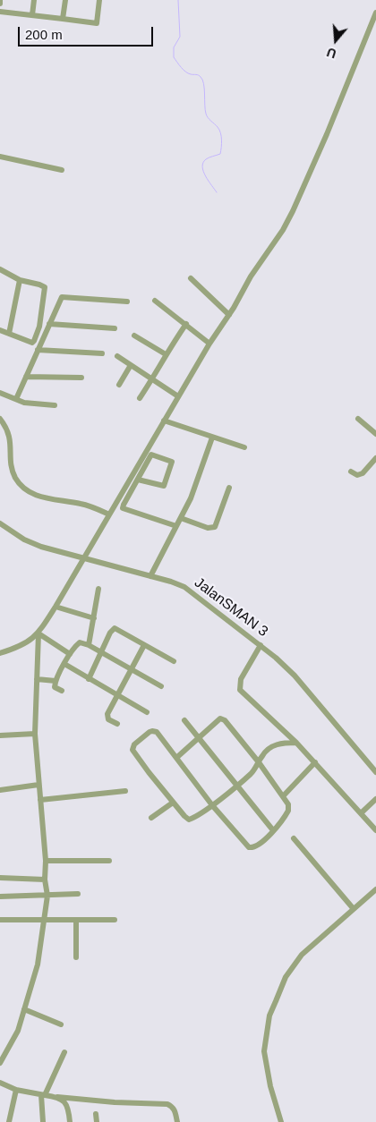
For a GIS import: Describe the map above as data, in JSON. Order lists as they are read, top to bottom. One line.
{"streets":{"street":["JalanSMAN 3"]},"scale_bar":"200 m","north":"bottom"}
